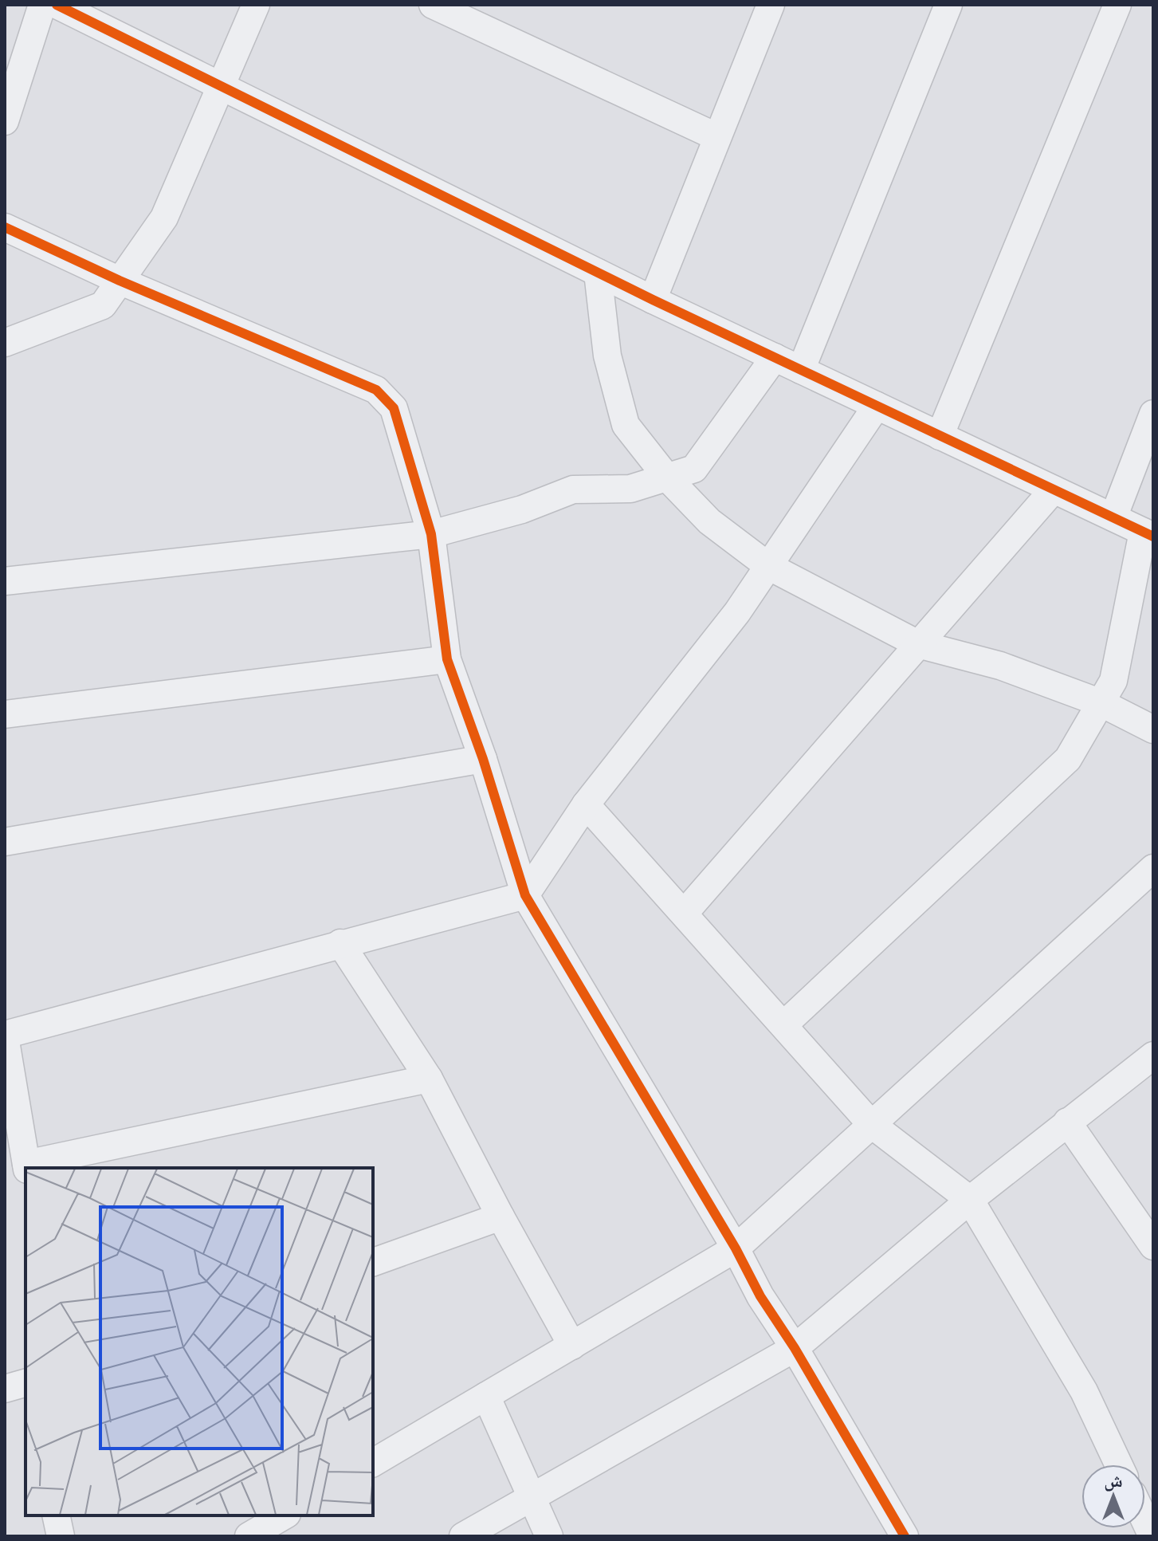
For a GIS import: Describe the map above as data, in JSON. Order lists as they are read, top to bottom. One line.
{"north":"top"}
